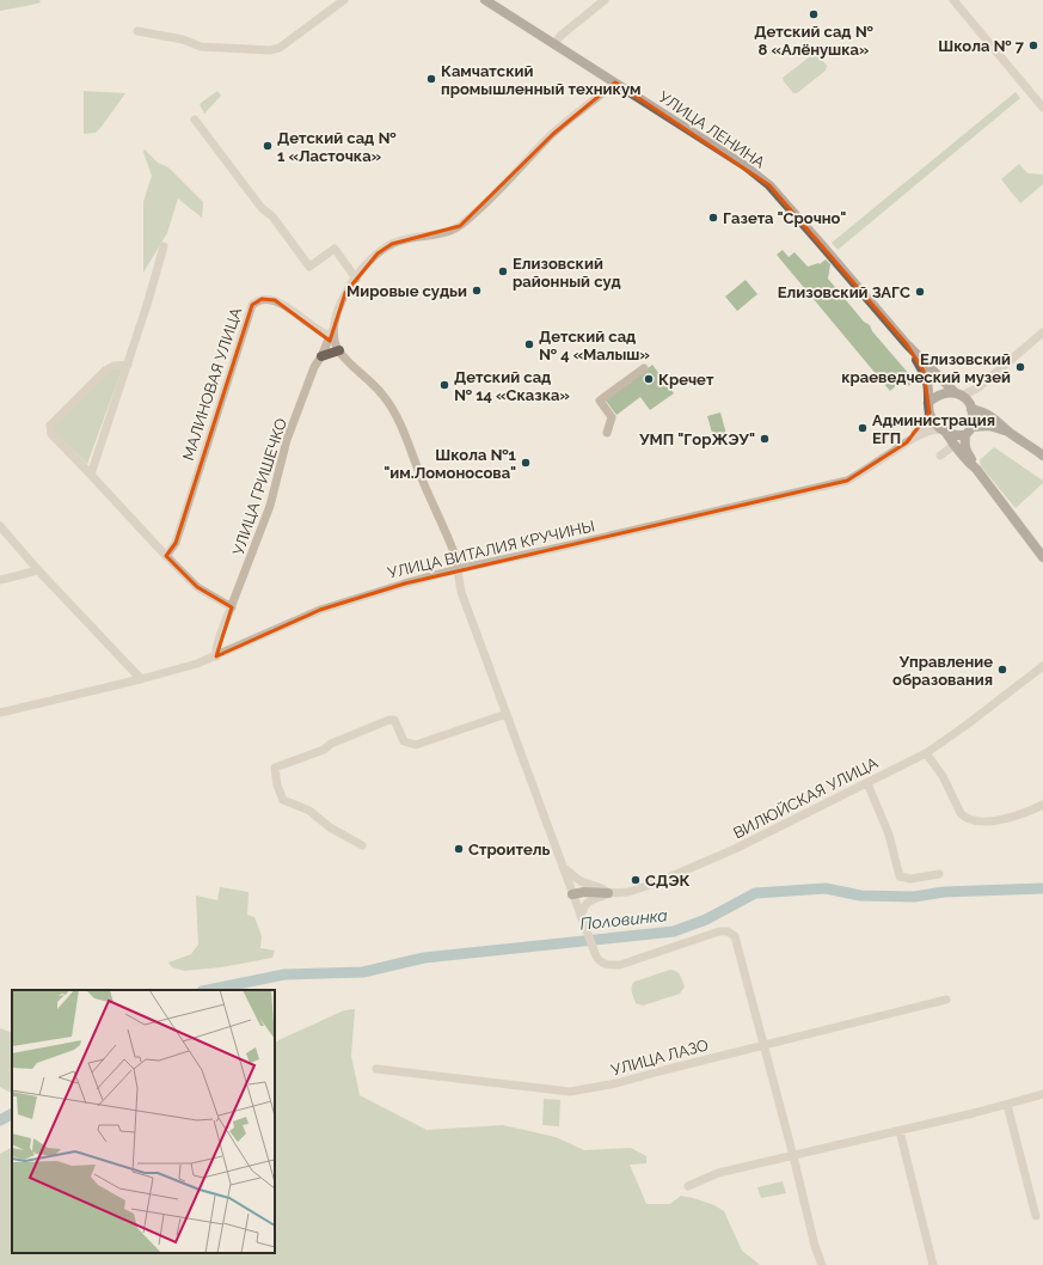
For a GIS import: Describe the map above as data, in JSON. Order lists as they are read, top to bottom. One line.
{"streets":{"main road":["УЛИЦА ЛЕНИНА"],"street":["МАЛИНОВАЯ УЛИЦА","УЛИЦА ГРИШЕЧКО","УЛИЦА ВИТАЛИЯ КРУЧИНЫ","ВИЛЮЙСКАЯ УЛИЦА","УЛИЦА ЛАЗО"]},"crossings":[["УЛИЦА ЛЕНИНА","УЛИЦА ГРИШЕЧКО"],["УЛИЦА ЛЕНИНА","УЛИЦА ВИТАЛИЯ КРУЧИНЫ"],["МАЛИНОВАЯ УЛИЦА","УЛИЦА ГРИШЕЧКО"],["УЛИЦА ГРИШЕЧКО","УЛИЦА ВИТАЛИЯ КРУЧИНЫ"]],"water":["Половинка"],"places":["Детский сад № 8 «Алёнушка»","Школа № 7","Камчатский промышленный техникум","Детский сад № 1 «Ласточка»","Газета \"Срочно\"","Елизовский районный суд","Мировые судьи","Елизовский ЗАГС","Детский сад № 4 «Малыш»","Елизовский краеведческий музей","Кречет","Детский сад № 14 «Сказка»","Администрация ЕГП","УМП \"ГорЖЭУ\"","Школа №1 \"им.Ломоносова\"","Управление образования","Строитель","СДЭК"]}
